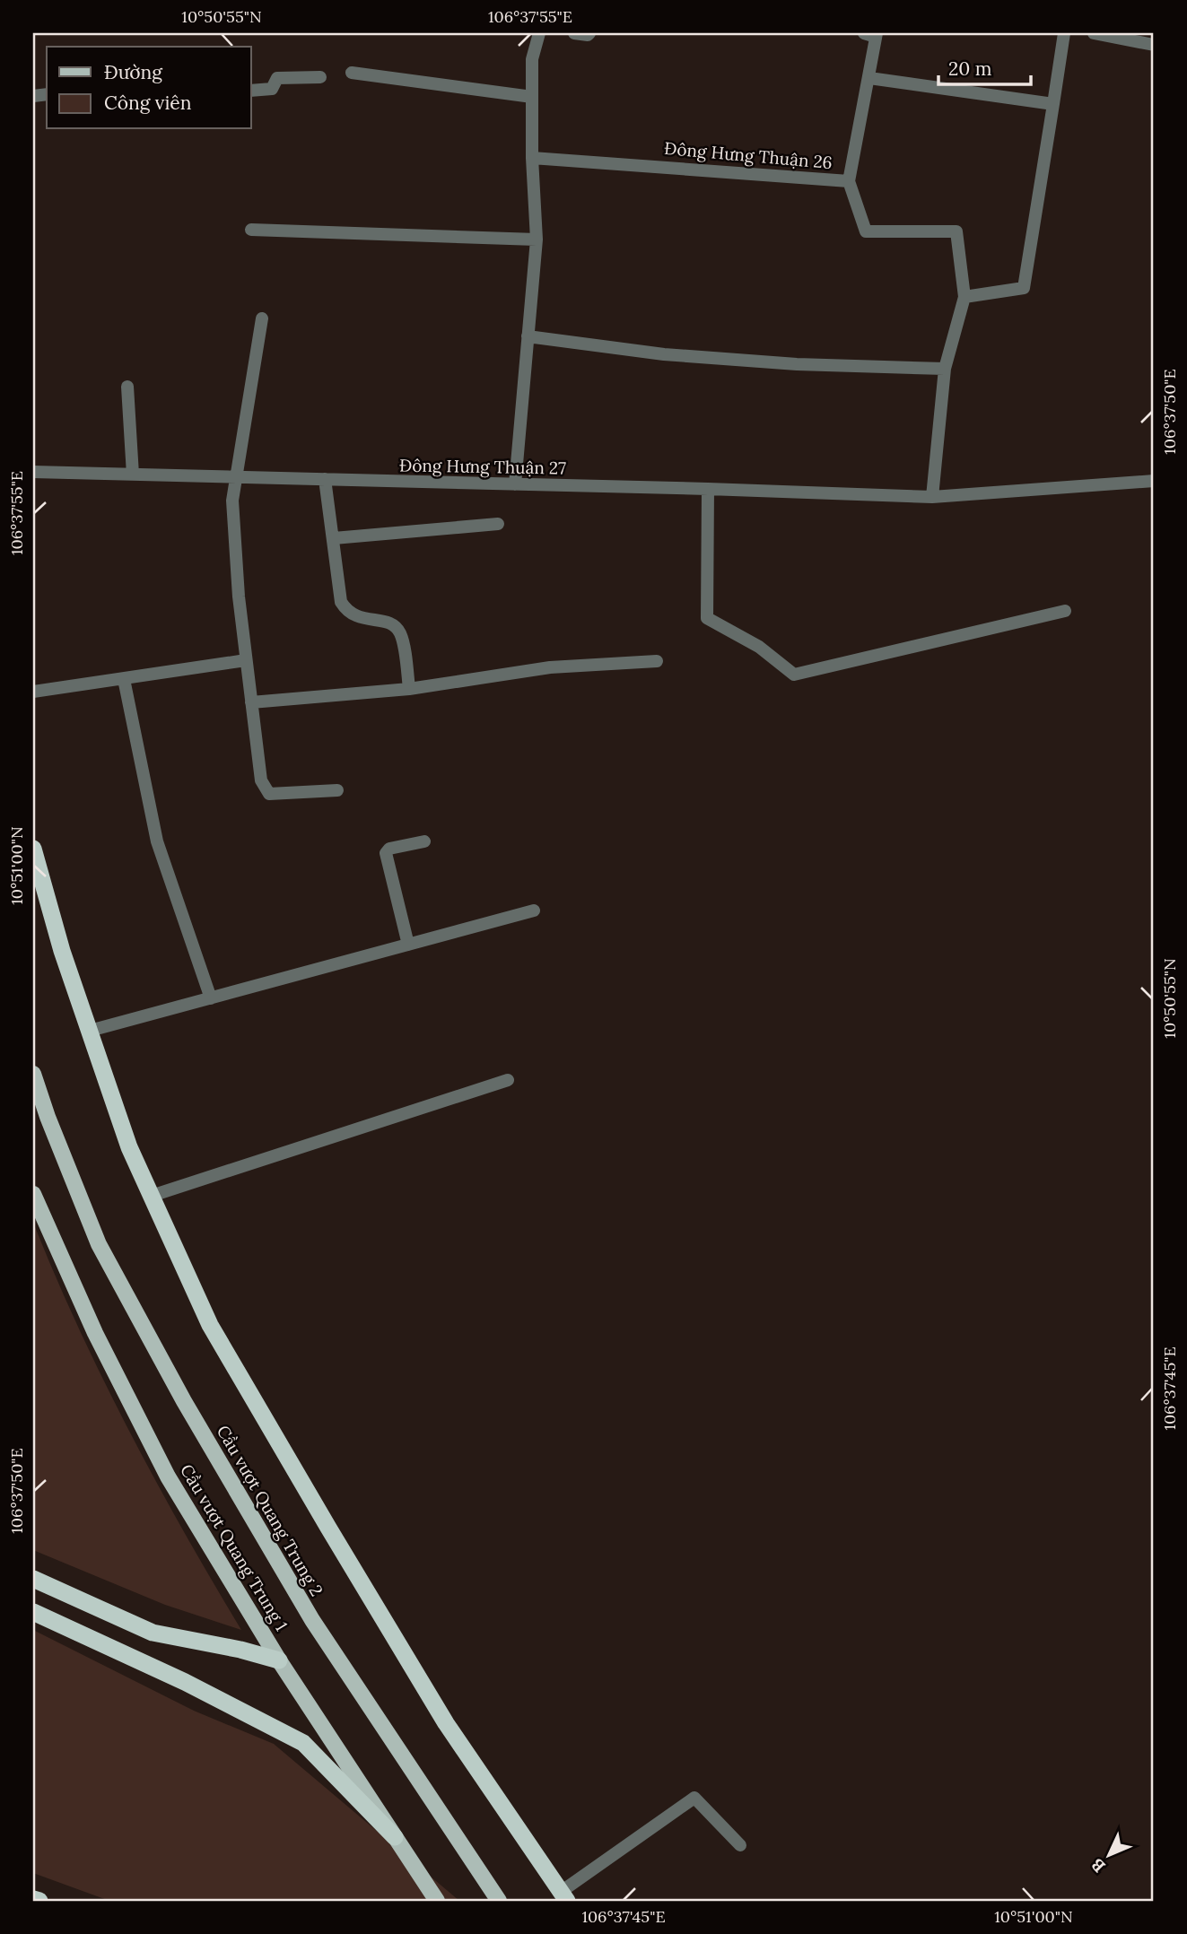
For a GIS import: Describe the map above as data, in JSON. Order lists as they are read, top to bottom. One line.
{"streets":{"main road":["Cầu vượt Quang Trung 2","Cầu vượt Quang Trung 1"],"street":["Đông Hưng Thuận 26","Đông Hưng Thuận 27"]},"legend":["Đường","Công viên"],"scale_bar":"20 m","north":"bottom left","coordinates":["10°50'55\"N","106°37'55\"E","106°37'50\"E","10°51'00\"N","106°37'45\"E"]}
